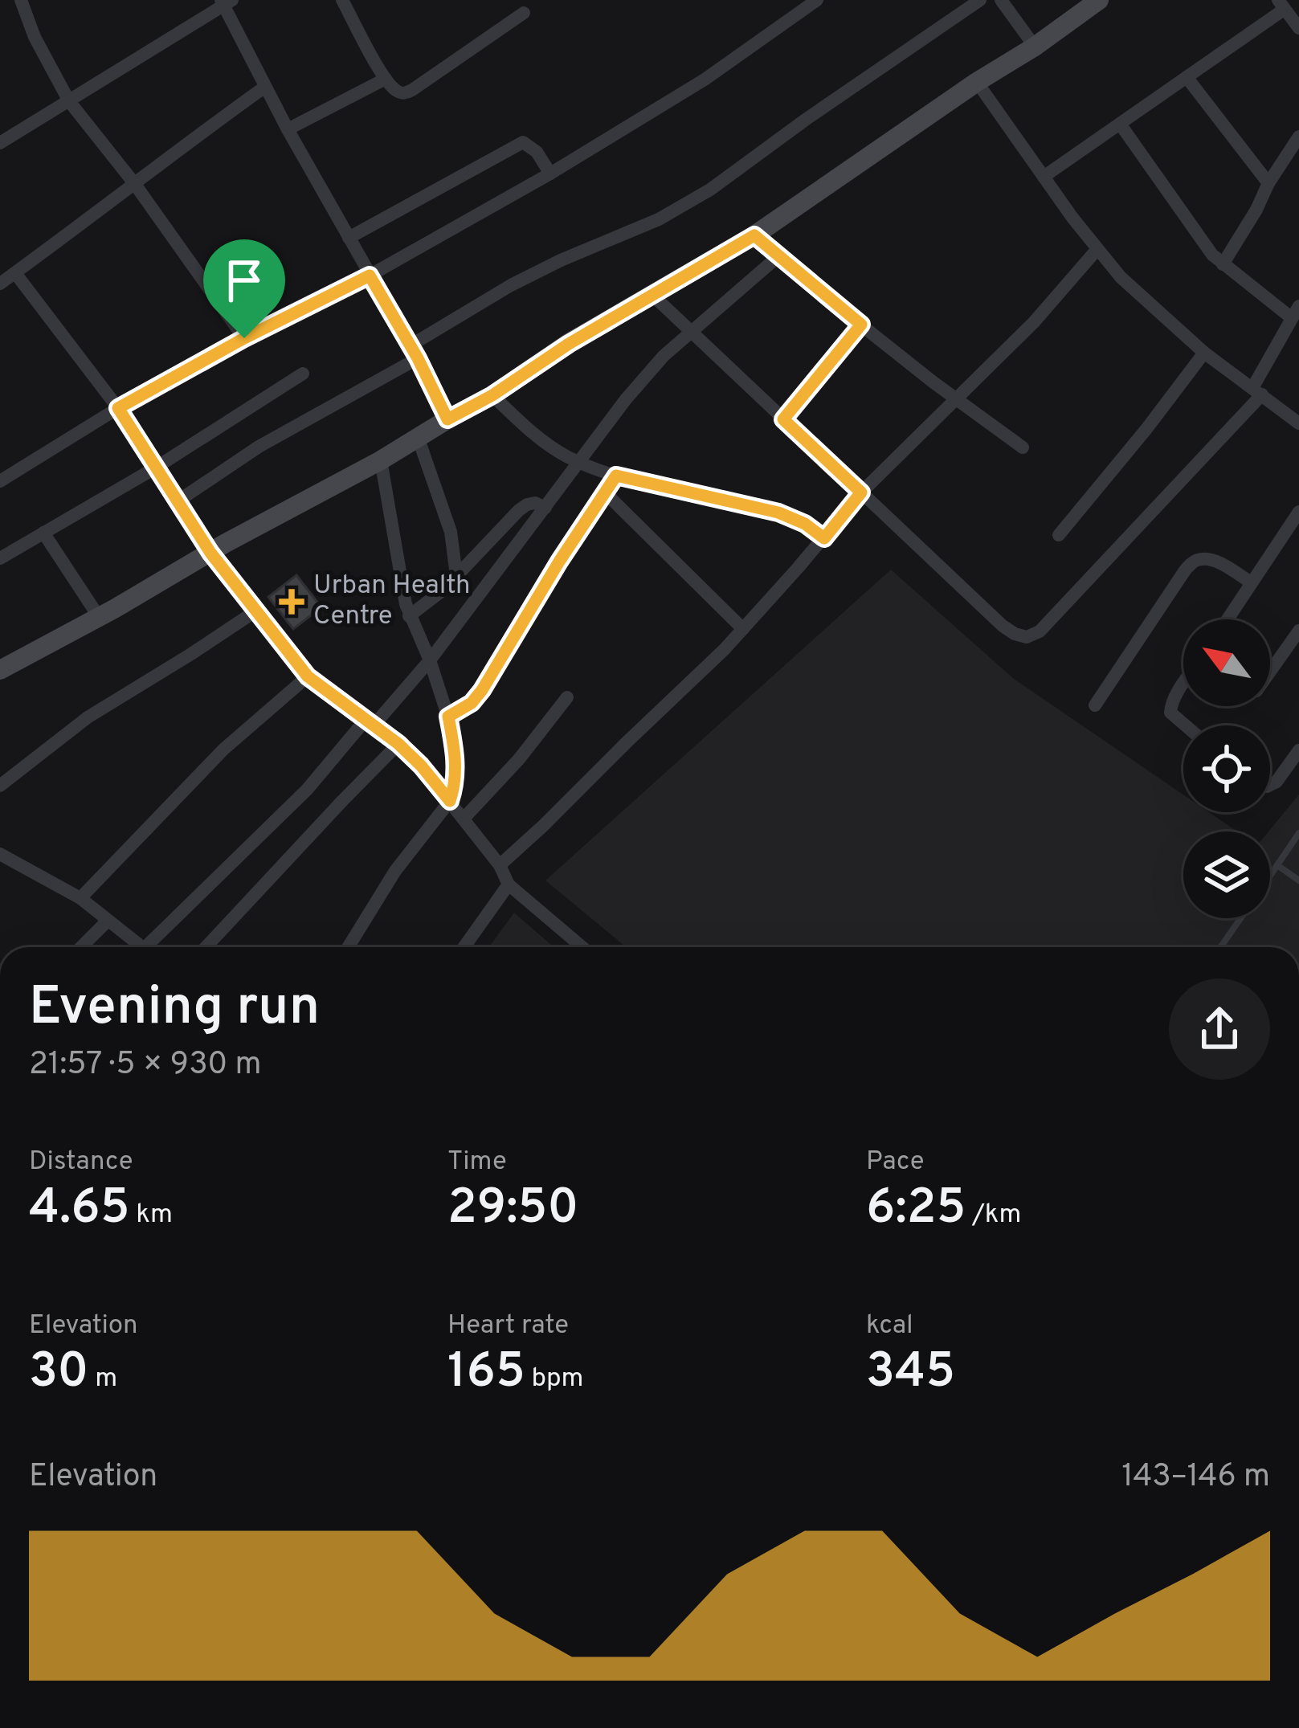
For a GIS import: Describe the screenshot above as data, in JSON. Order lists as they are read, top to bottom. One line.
{"places":{"health":["Urban Health Centre"]},"north":"top left","page":{"heading":["Evening run","21:57 · 5 × 930 m"],"stats":[["Distance","4.65 km"],["Time","29:50"],["Pace","6:25 /km"],["Elevation","30 m"],["Heart rate","165 bpm"],["kcal","345"]],"chart":["Elevation","143–146 m"]}}
